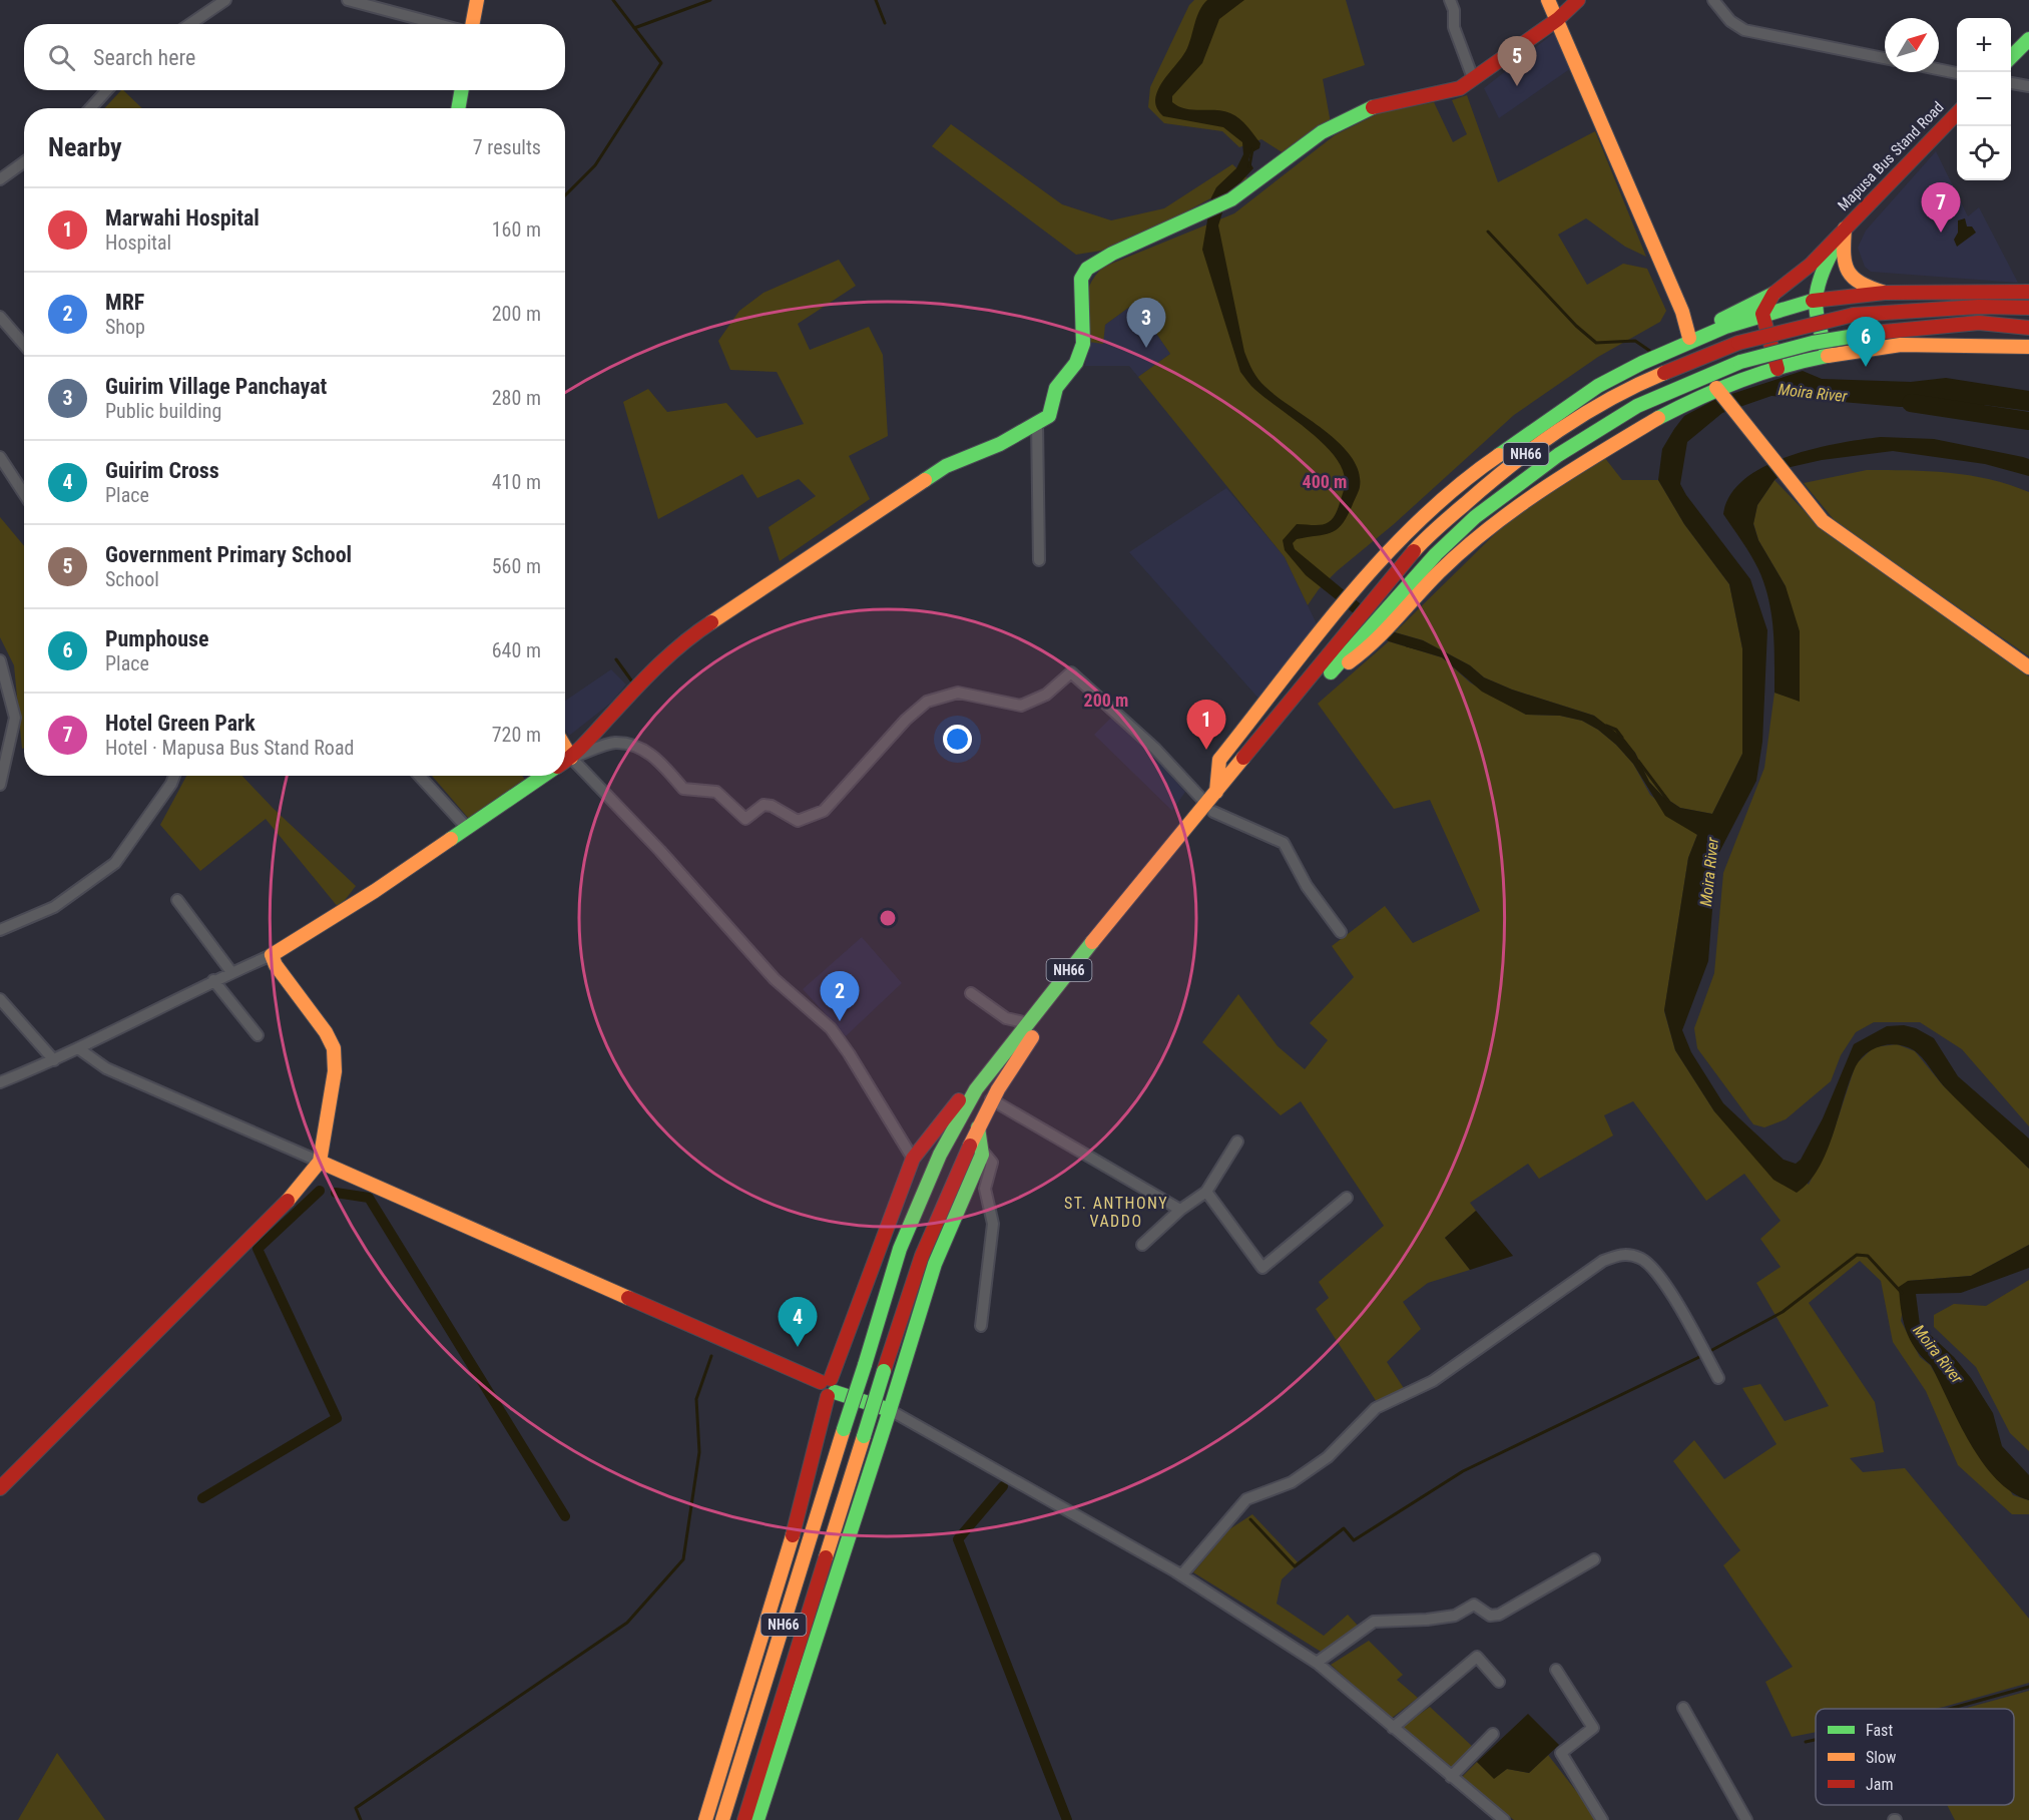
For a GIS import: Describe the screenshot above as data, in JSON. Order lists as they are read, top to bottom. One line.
{"streets":{"main road":["Mapusa Bus Stand Road","NH66"]},"districts":["ST. ANTHONY VADDO"],"water":["Moira River"],"legend":["Fast","Slow","Jam"],"north":"top right","page":{"map_buttons":["+","−"],"search":"Search here","pins":["5","7","3","6","1","2","4"],"heading":["Nearby","7 results"],"list":[{"mark":"1","name":"Marwahi Hospital","note":"Hospital","value":"160 m"},{"mark":"2","name":"MRF","note":"Shop","value":"200 m"},{"mark":"3","name":"Guirim Village Panchayat","note":"Public building","value":"280 m"},{"mark":"4","name":"Guirim Cross","note":"Place","value":"410 m"},{"mark":"5","name":"Government Primary School","note":"School","value":"560 m"},{"mark":"6","name":"Pumphouse","note":"Place","value":"640 m"},{"mark":"7","name":"Hotel Green Park","note":"Hotel · Mapusa Bus Stand Road","value":"720 m"}]},"rings":["400 m","200 m"]}
